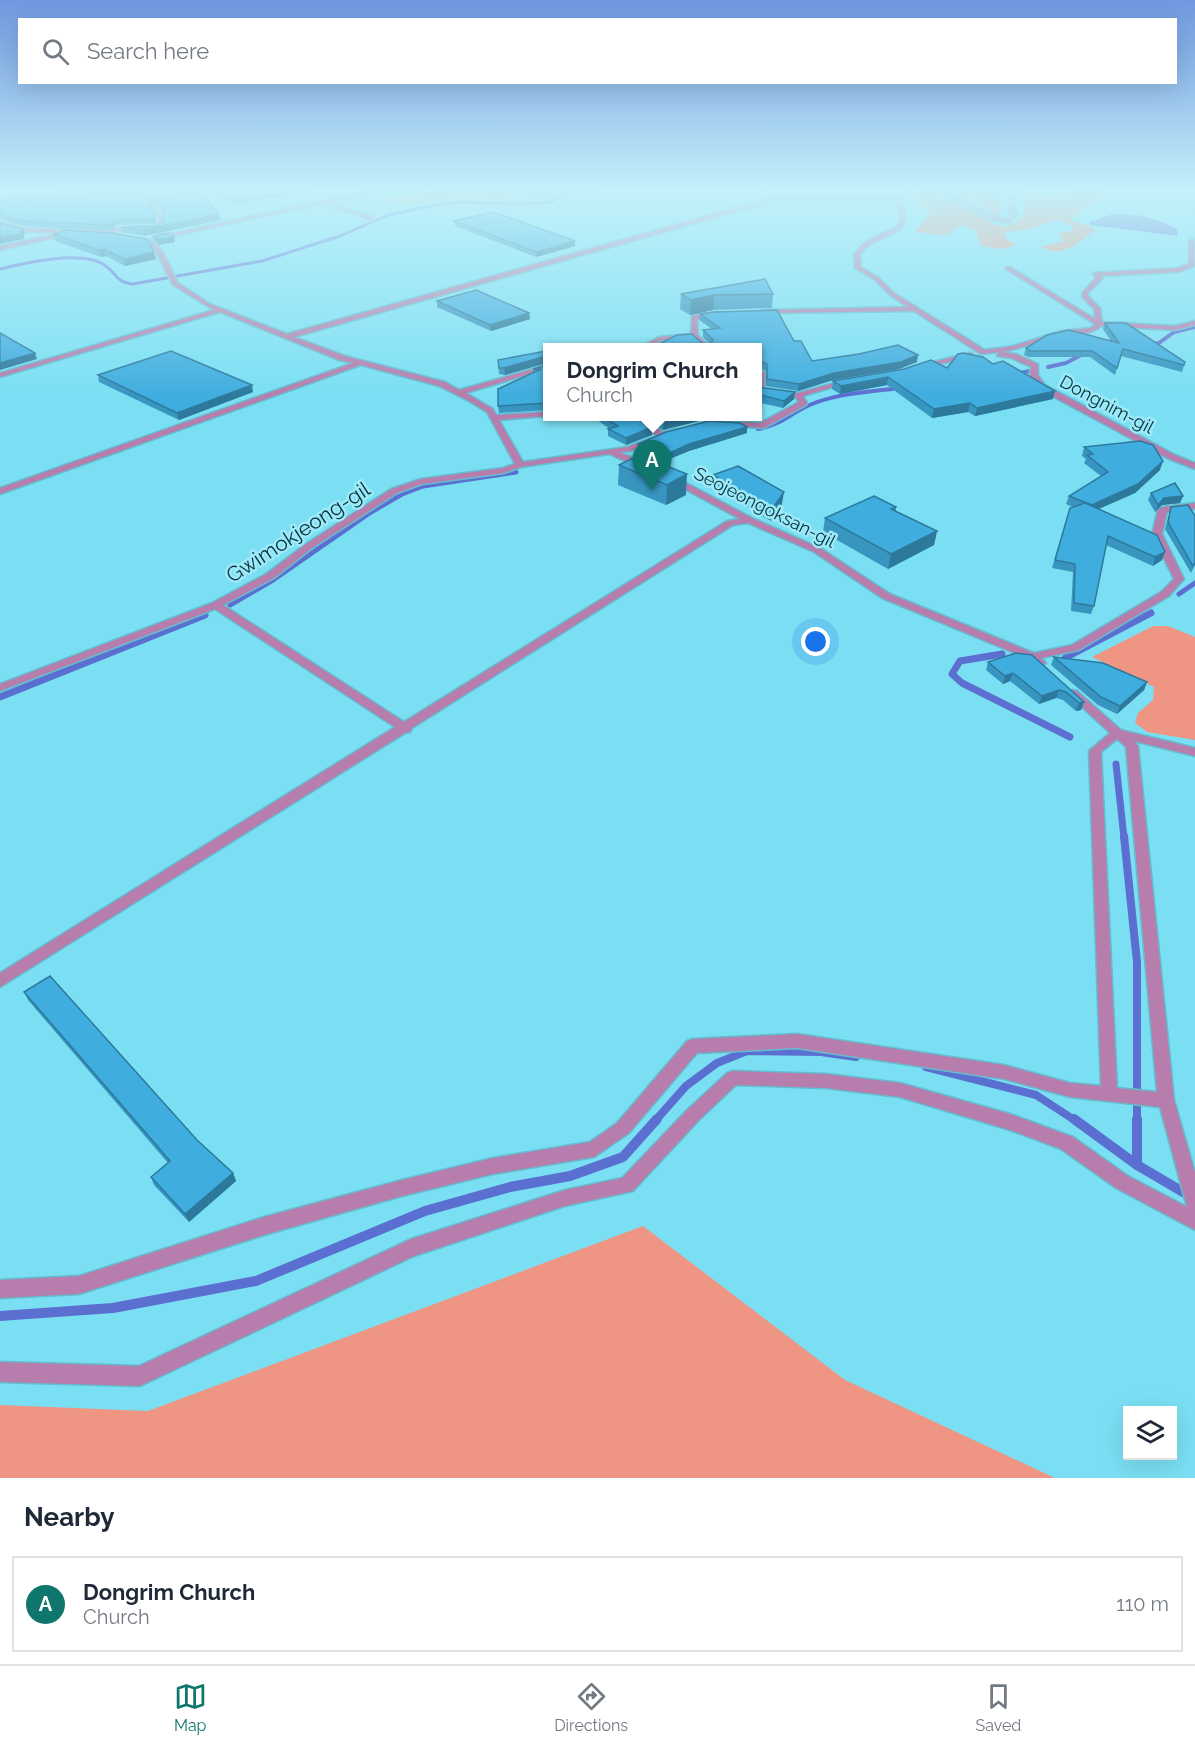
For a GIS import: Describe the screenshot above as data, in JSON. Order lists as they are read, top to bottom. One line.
{"streets":{"lane":["Dongnim-gil","Seojeongoksan-gil","Gwimokjeong-gil"]},"page":{"search":"Search here","popup":["Dongrim Church","Church"],"pins":"A","heading":"Nearby","list":[{"mark":"A","name":"Dongrim Church","note":"Church","value":"110 m"}],"nav":["Map","Directions","Saved"]}}
